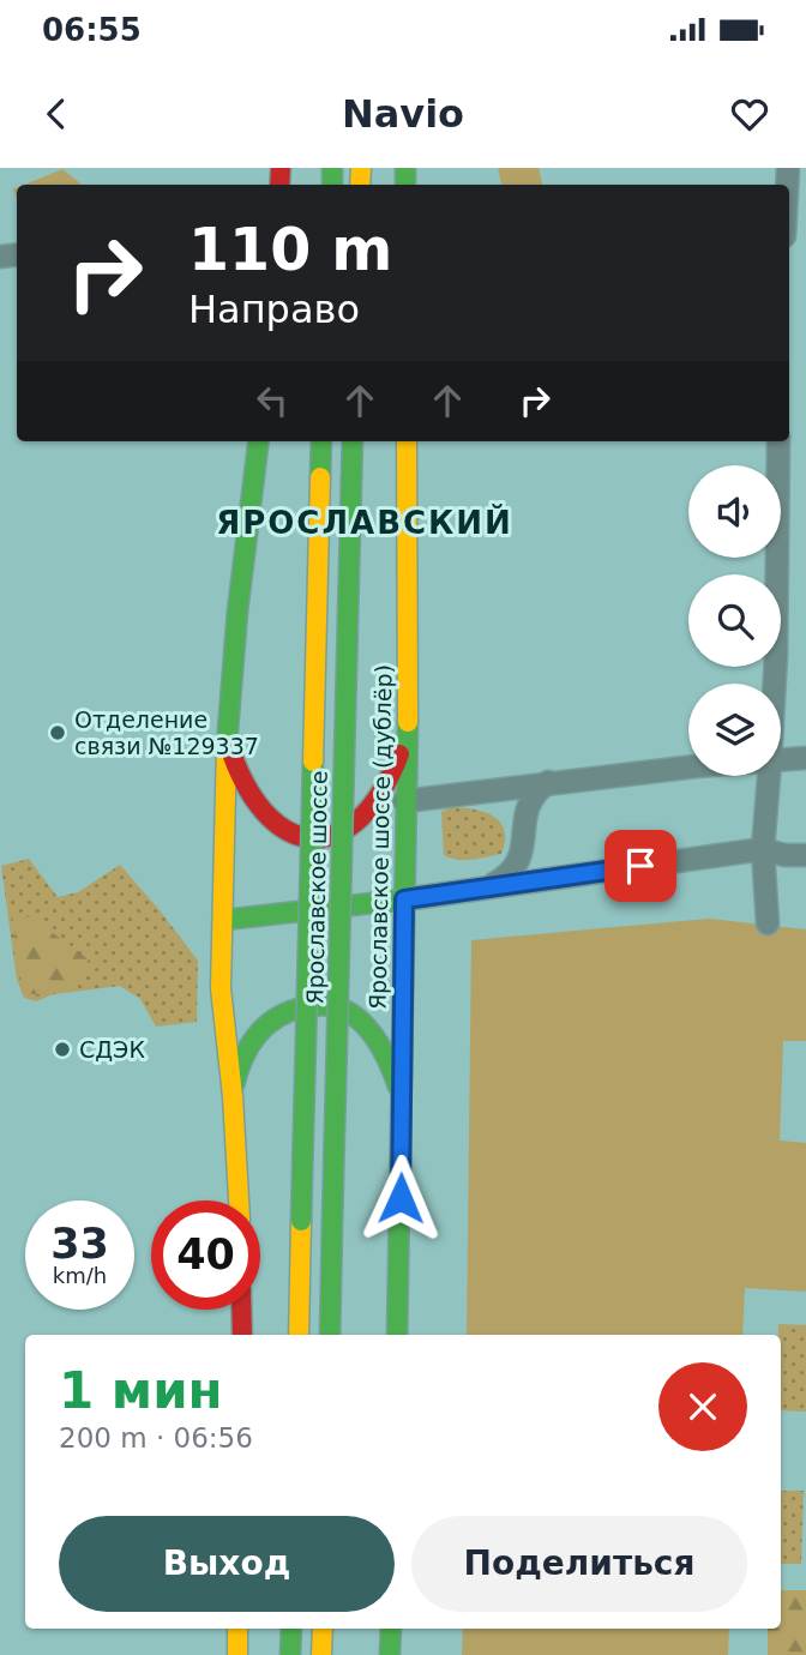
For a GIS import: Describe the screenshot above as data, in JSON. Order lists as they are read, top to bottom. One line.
{"streets":{"street":["Ярославское шоссе (дублёр)","Ярославское шоссе"]},"districts":["ЯРОСЛАВСКИЙ"],"places":["Отделение связи №129337","СДЭК"],"page":{"status":"06:55","header":"Navio","turn":["110 m","Направо"],"speed":"33 km/h","limit":"40","heading":["1 мин","200 m · 06:56"],"buttons":["Выход","Поделиться"]}}
